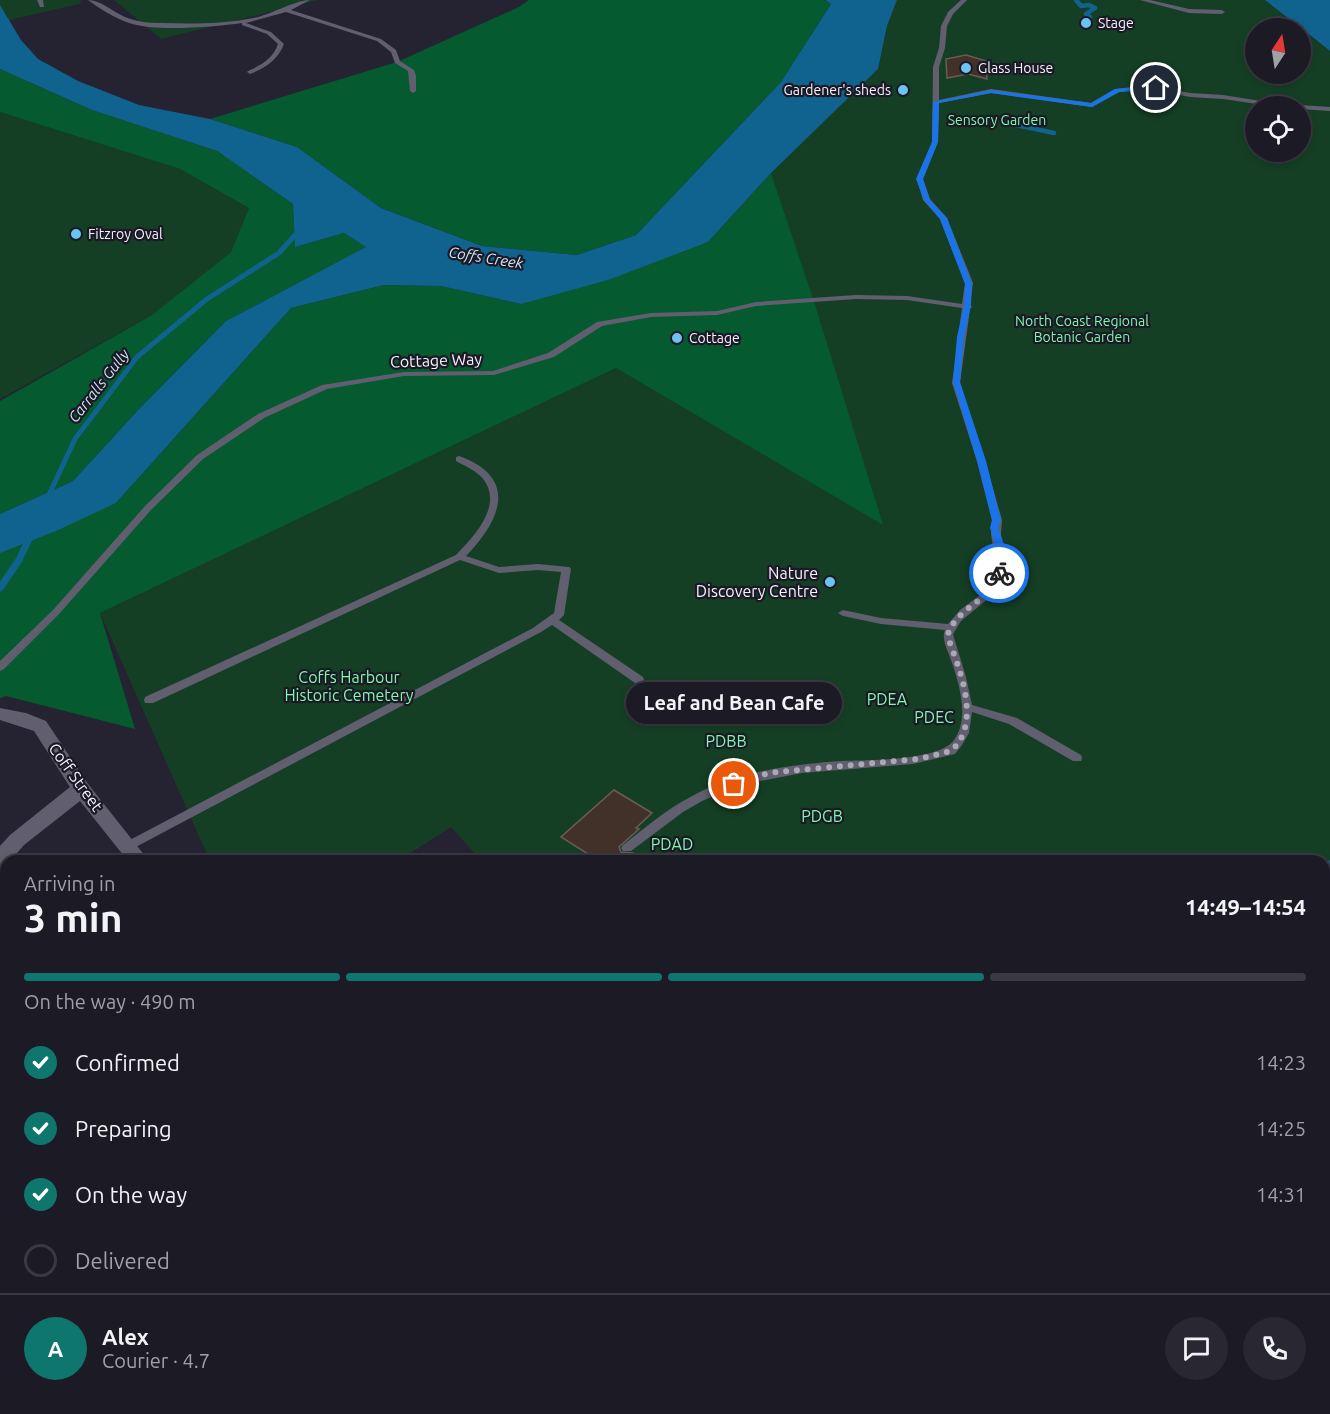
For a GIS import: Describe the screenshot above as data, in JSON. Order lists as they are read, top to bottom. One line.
{"streets":{"street":["Coff Street"],"lane":["Cottage Way"]},"water":["Coffs Creek","Carralls Gully"],"parks":["Sensory Garden","North Coast Regional Botanic Garden","Coffs Harbour Historic Cemetery","PDEA","PDEC","PDBB","PDGB","PDAD"],"places":["Stage","Glass House","Gardener's sheds","Fitzroy Oval","Cottage","Nature Discovery Centre","Leaf and Bean Cafe"],"north":"top","page":{"bubble":"Leaf and Bean Cafe","heading":["3 min","Arriving in","14:49–14:54"],"panel":["Alex","Courier · 4.7"],"bar":"On the way · 490 m","list":[["Confirmed","14:23"],["Preparing","14:25"],["On the way","14:31"],"Delivered"],"round":"A"}}
